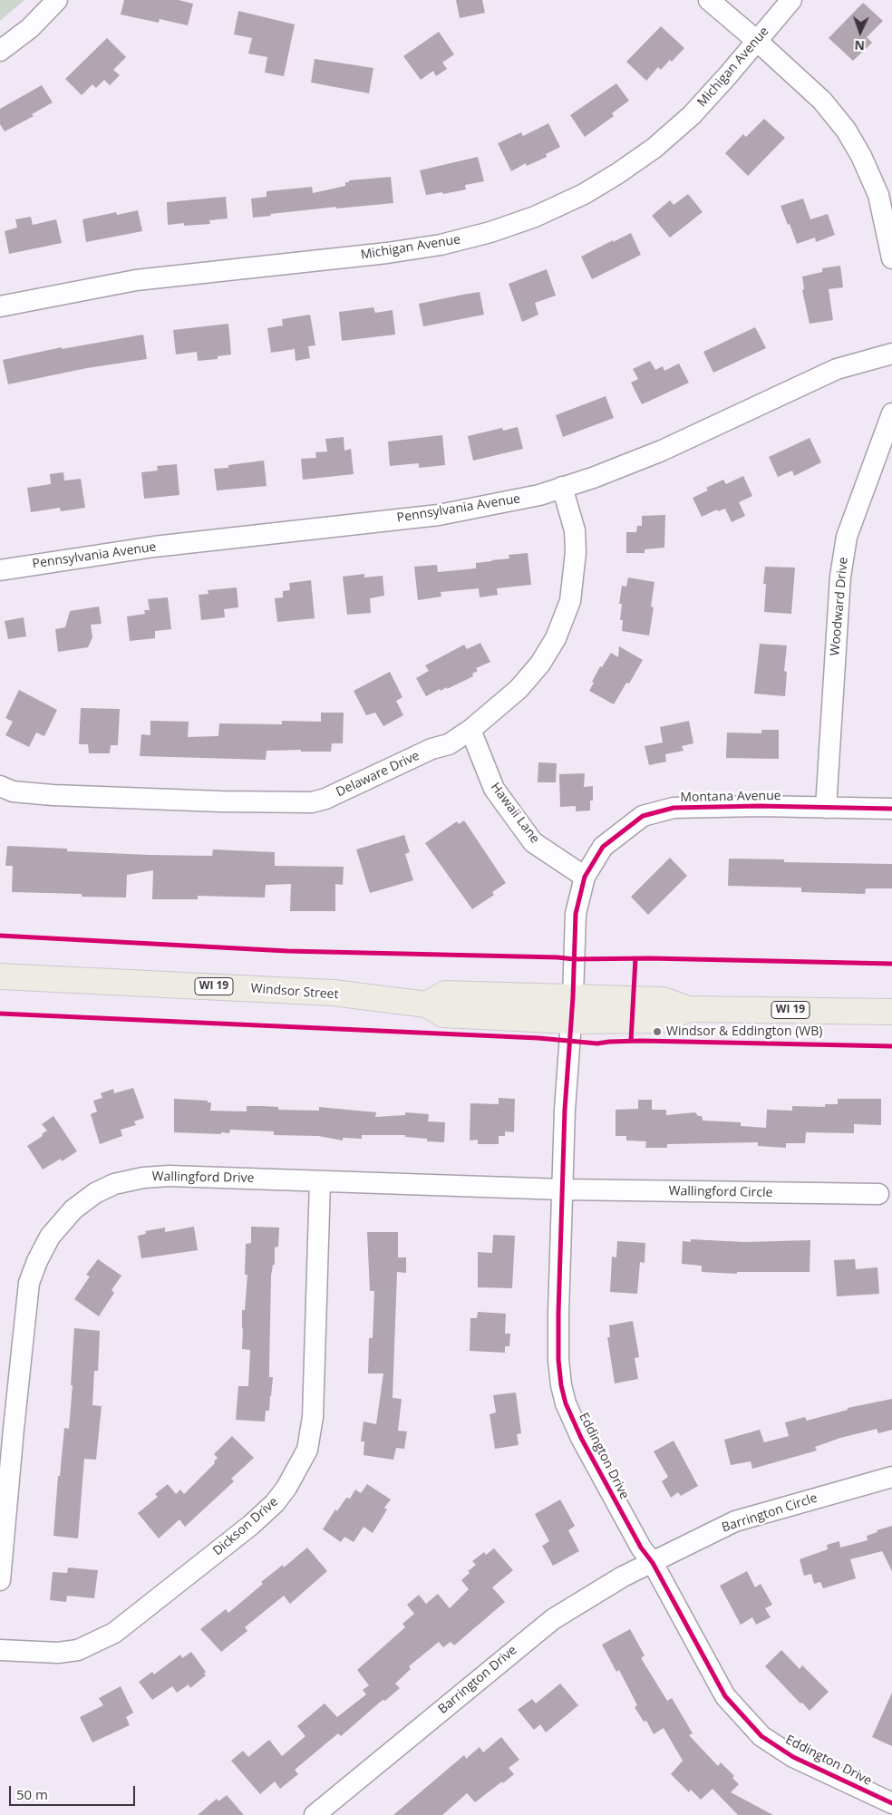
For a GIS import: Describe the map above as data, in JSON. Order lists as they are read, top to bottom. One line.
{"streets":{"main road":["WI 19","Windsor Street"],"street":["Michigan Avenue","Pennsylvania Avenue","Woodward Drive","Delaware Drive","Montana Avenue","Hawaii Lane","Wallingford Drive","Wallingford Circle","Eddington Drive","Barrington Circle","Dickson Drive","Barrington Drive"]},"crossings":[["Pennsylvania Avenue","Delaware Drive"],["Woodward Drive","Montana Avenue"],["Delaware Drive","Hawaii Lane"],["Montana Avenue","Hawaii Lane"],["Montana Avenue","Windsor Street"],["Montana Avenue","Eddington Drive"],["Windsor Street","Eddington Drive"],["Wallingford Drive","Wallingford Circle"],["Wallingford Drive","Eddington Drive"],["Wallingford Drive","Dickson Drive"],["Wallingford Circle","Eddington Drive"],["Eddington Drive","Barrington Circle"],["Eddington Drive","Barrington Drive"],["Barrington Circle","Barrington Drive"]],"places":["Windsor & Eddington (WB)"],"scale_bar":"50 m","north":"bottom"}
